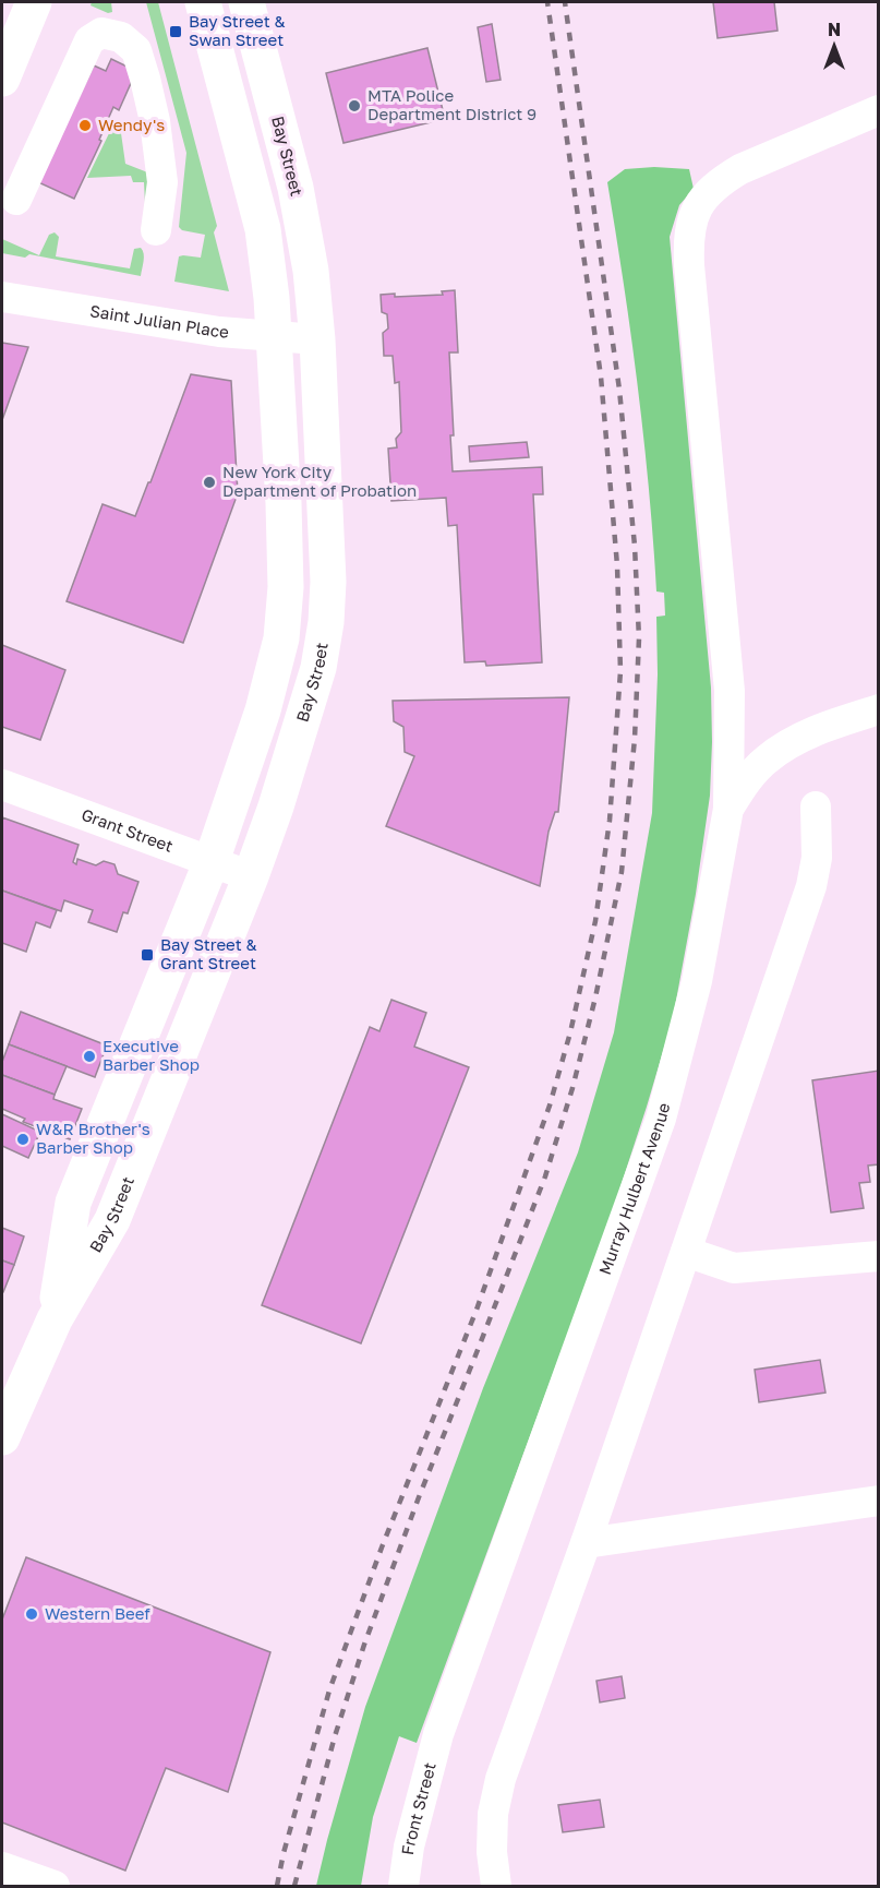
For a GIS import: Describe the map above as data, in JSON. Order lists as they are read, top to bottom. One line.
{"streets":{"main road":["Bay Street"],"street":["Saint Julian Place","Grant Street","Murray Hulbert Avenue","Front Street"]},"crossings":[["Bay Street","Saint Julian Place"],["Bay Street","Grant Street"],["Murray Hulbert Avenue","Front Street"]],"places":{"transit":["Bay Street & Swan Street","Bay Street & Grant Street"],"other":["MTA Police Department District 9","Wendy's","New York City Department of Probation","Executive Barber Shop","W&R Brother's Barber Shop","Western Beef"]},"north":"top"}
